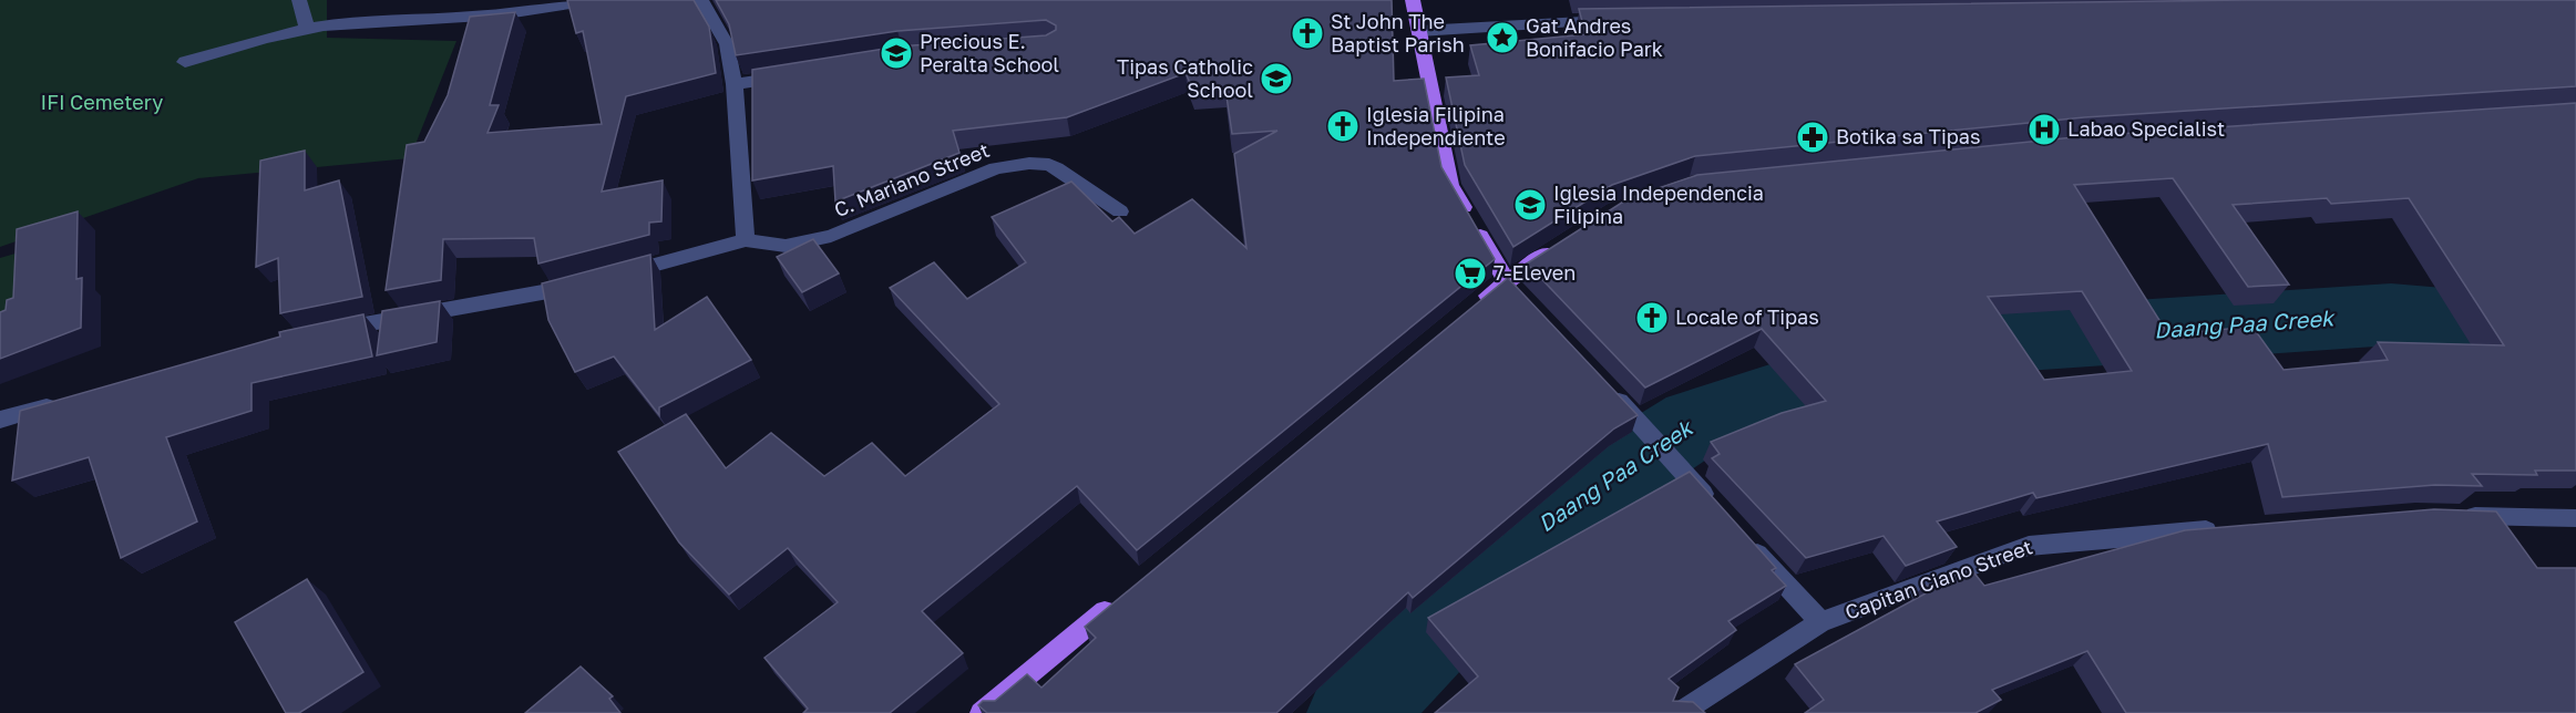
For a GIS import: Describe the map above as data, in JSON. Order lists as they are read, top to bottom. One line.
{"streets":{"street":["C. Mariano Street","Capitan Ciano Street"]},"water":["Daang Paa Creek"],"parks":["IFI Cemetery"],"places":{"church":["St John The Baptist Parish","Iglesia Filipina Independiente","Locale of Tipas"],"place":["Gat Andres Bonifacio Park"],"school or university":["Precious E. Peralta School","Tipas Catholic School","Iglesia Independencia Filipina"],"hospital":["Labao Specialist"],"pharmacy":["Botika sa Tipas"],"supermarket":["7-Eleven"]}}
